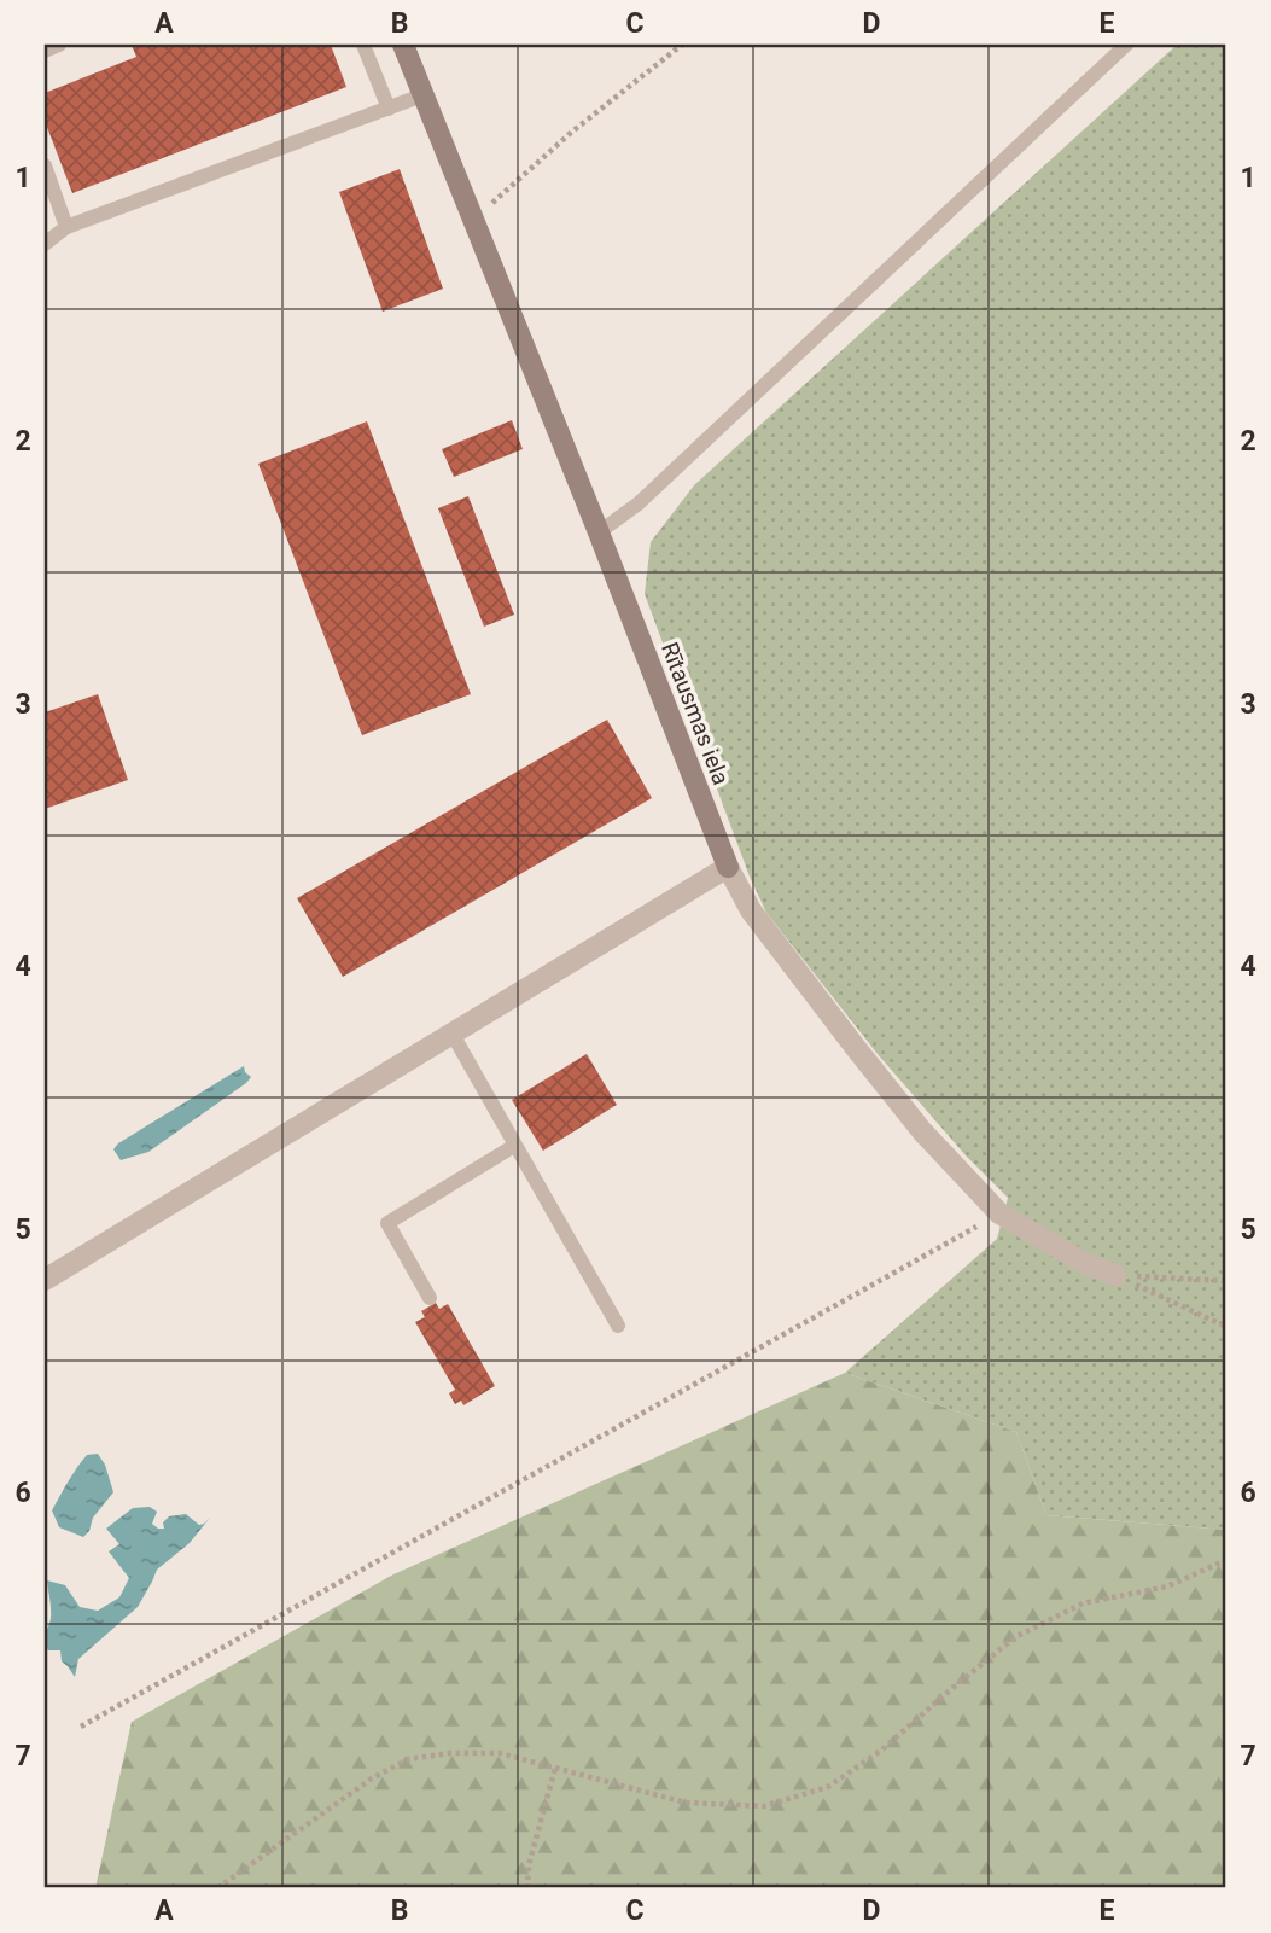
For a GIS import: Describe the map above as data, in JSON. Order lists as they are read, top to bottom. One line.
{"streets":{"street":["Rītausmas iela"]},"grid":{"columns":["A","B","C","D","E"],"rows":["1","2","3","4","5","6","7"]}}
